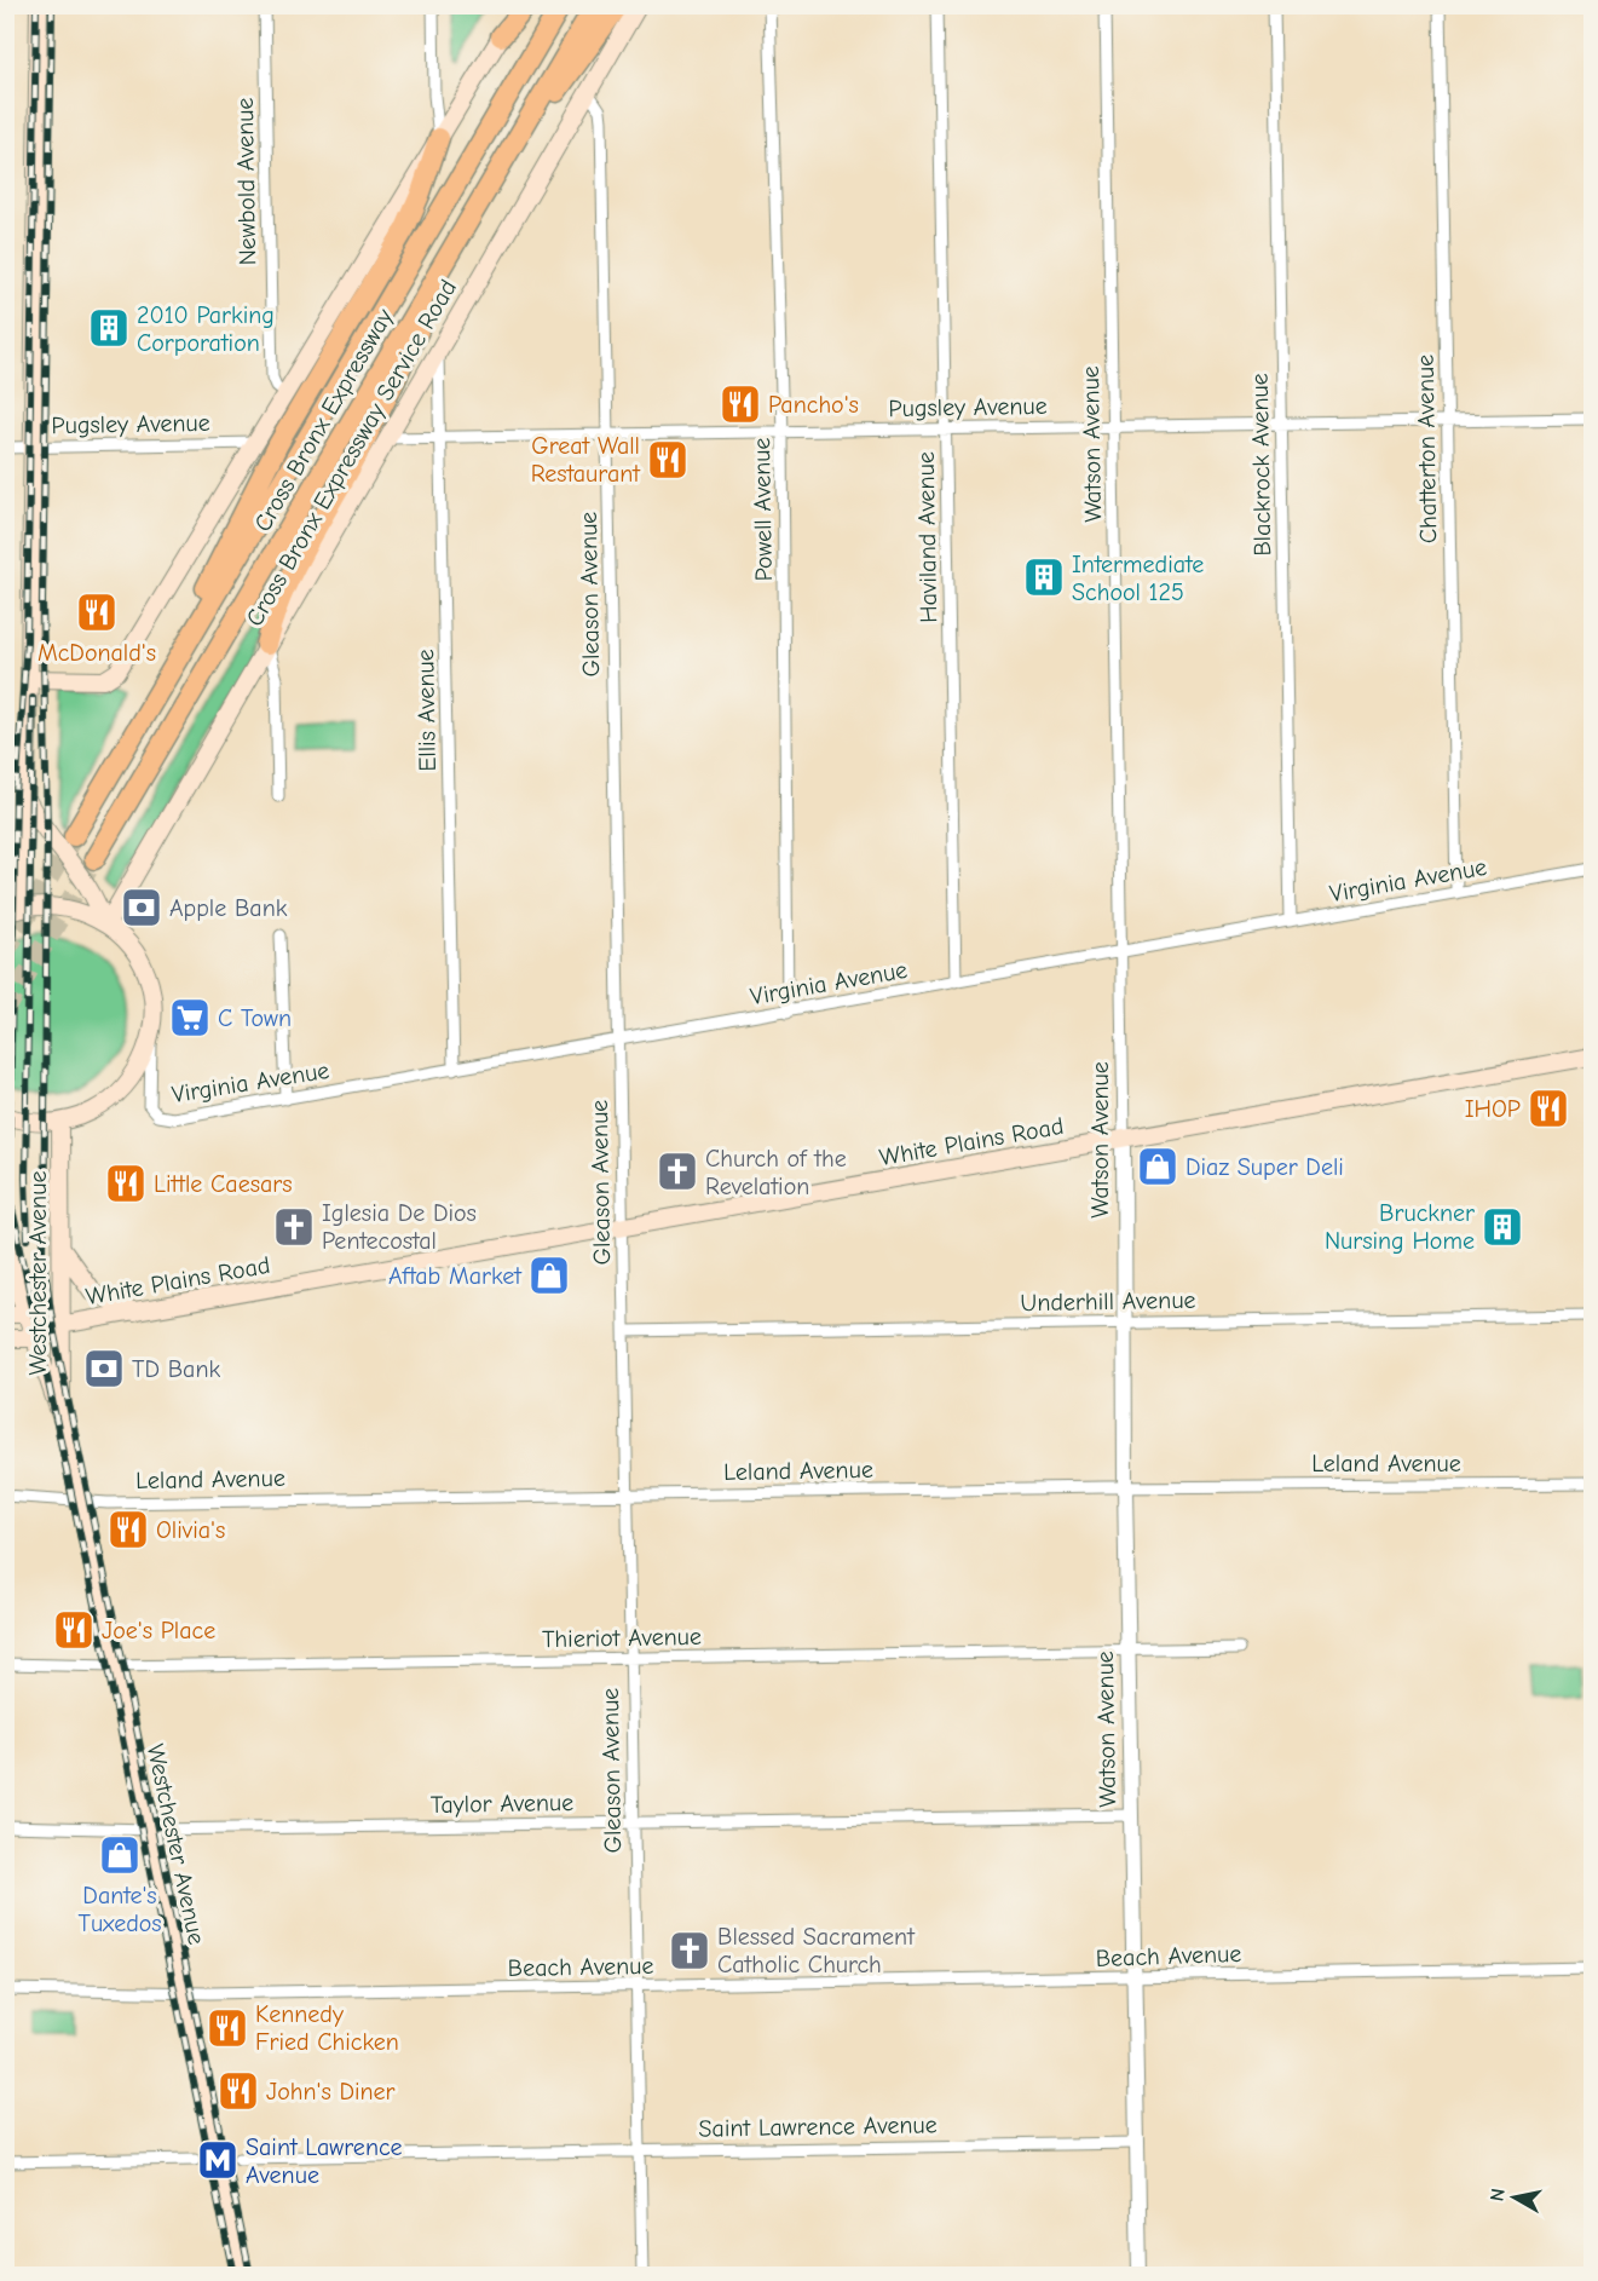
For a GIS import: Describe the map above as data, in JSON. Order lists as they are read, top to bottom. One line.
{"streets":{"highway":["Cross Bronx Expressway"],"main road":["Cross Bronx Expressway Service Road","White Plains Road","Westchester Avenue"],"street":["Newbold Avenue","Pugsley Avenue","Watson Avenue","Chatterton Avenue","Blackrock Avenue","Powell Avenue","Haviland Avenue","Gleason Avenue","Ellis Avenue","Virginia Avenue","Underhill Avenue","Leland Avenue","Thieriot Avenue","Taylor Avenue","Beach Avenue","Saint Lawrence Avenue"]},"crossings":[["Pugsley Avenue","Watson Avenue"],["Pugsley Avenue","Chatterton Avenue"],["Pugsley Avenue","Cross Bronx Expressway Service Road"],["Pugsley Avenue","Blackrock Avenue"],["Pugsley Avenue","Powell Avenue"],["Pugsley Avenue","Haviland Avenue"],["Pugsley Avenue","Gleason Avenue"],["Pugsley Avenue","Ellis Avenue"],["Watson Avenue","Virginia Avenue"],["Watson Avenue","White Plains Road"],["Watson Avenue","Underhill Avenue"],["Watson Avenue","Leland Avenue"],["Watson Avenue","Thieriot Avenue"],["Watson Avenue","Taylor Avenue"],["Watson Avenue","Beach Avenue"],["Watson Avenue","Saint Lawrence Avenue"],["Chatterton Avenue","Virginia Avenue"],["Cross Bronx Expressway Service Road","Gleason Avenue"],["Cross Bronx Expressway Service Road","Ellis Avenue"],["Blackrock Avenue","Virginia Avenue"],["Powell Avenue","Virginia Avenue"],["Haviland Avenue","Virginia Avenue"],["Gleason Avenue","Virginia Avenue"],["Gleason Avenue","White Plains Road"],["Gleason Avenue","Underhill Avenue"],["Gleason Avenue","Leland Avenue"],["Gleason Avenue","Thieriot Avenue"],["Gleason Avenue","Taylor Avenue"],["Gleason Avenue","Beach Avenue"],["Gleason Avenue","Saint Lawrence Avenue"],["Ellis Avenue","Virginia Avenue"],["White Plains Road","Westchester Avenue"],["Westchester Avenue","Leland Avenue"],["Westchester Avenue","Thieriot Avenue"],["Westchester Avenue","Taylor Avenue"],["Westchester Avenue","Beach Avenue"]],"places":{"building":["2010 Parking Corporation","Intermediate School 125","Bruckner Nursing Home"],"restaurant":["Pancho's","Great Wall Restaurant","McDonald's","IHOP","Little Caesars","Olivia's","Joe's Place","Kennedy Fried Chicken","John's Diner"],"bank":["Apple Bank","TD Bank"],"supermarket":["C Town"],"shop":["Diaz Super Deli","Aftab Market","Dante's Tuxedos"],"church":["Church of the Revelation","Iglesia De Dios Pentecostal","Blessed Sacrament Catholic Church"],"metro station":["Saint Lawrence Avenue"]},"north":"left"}
